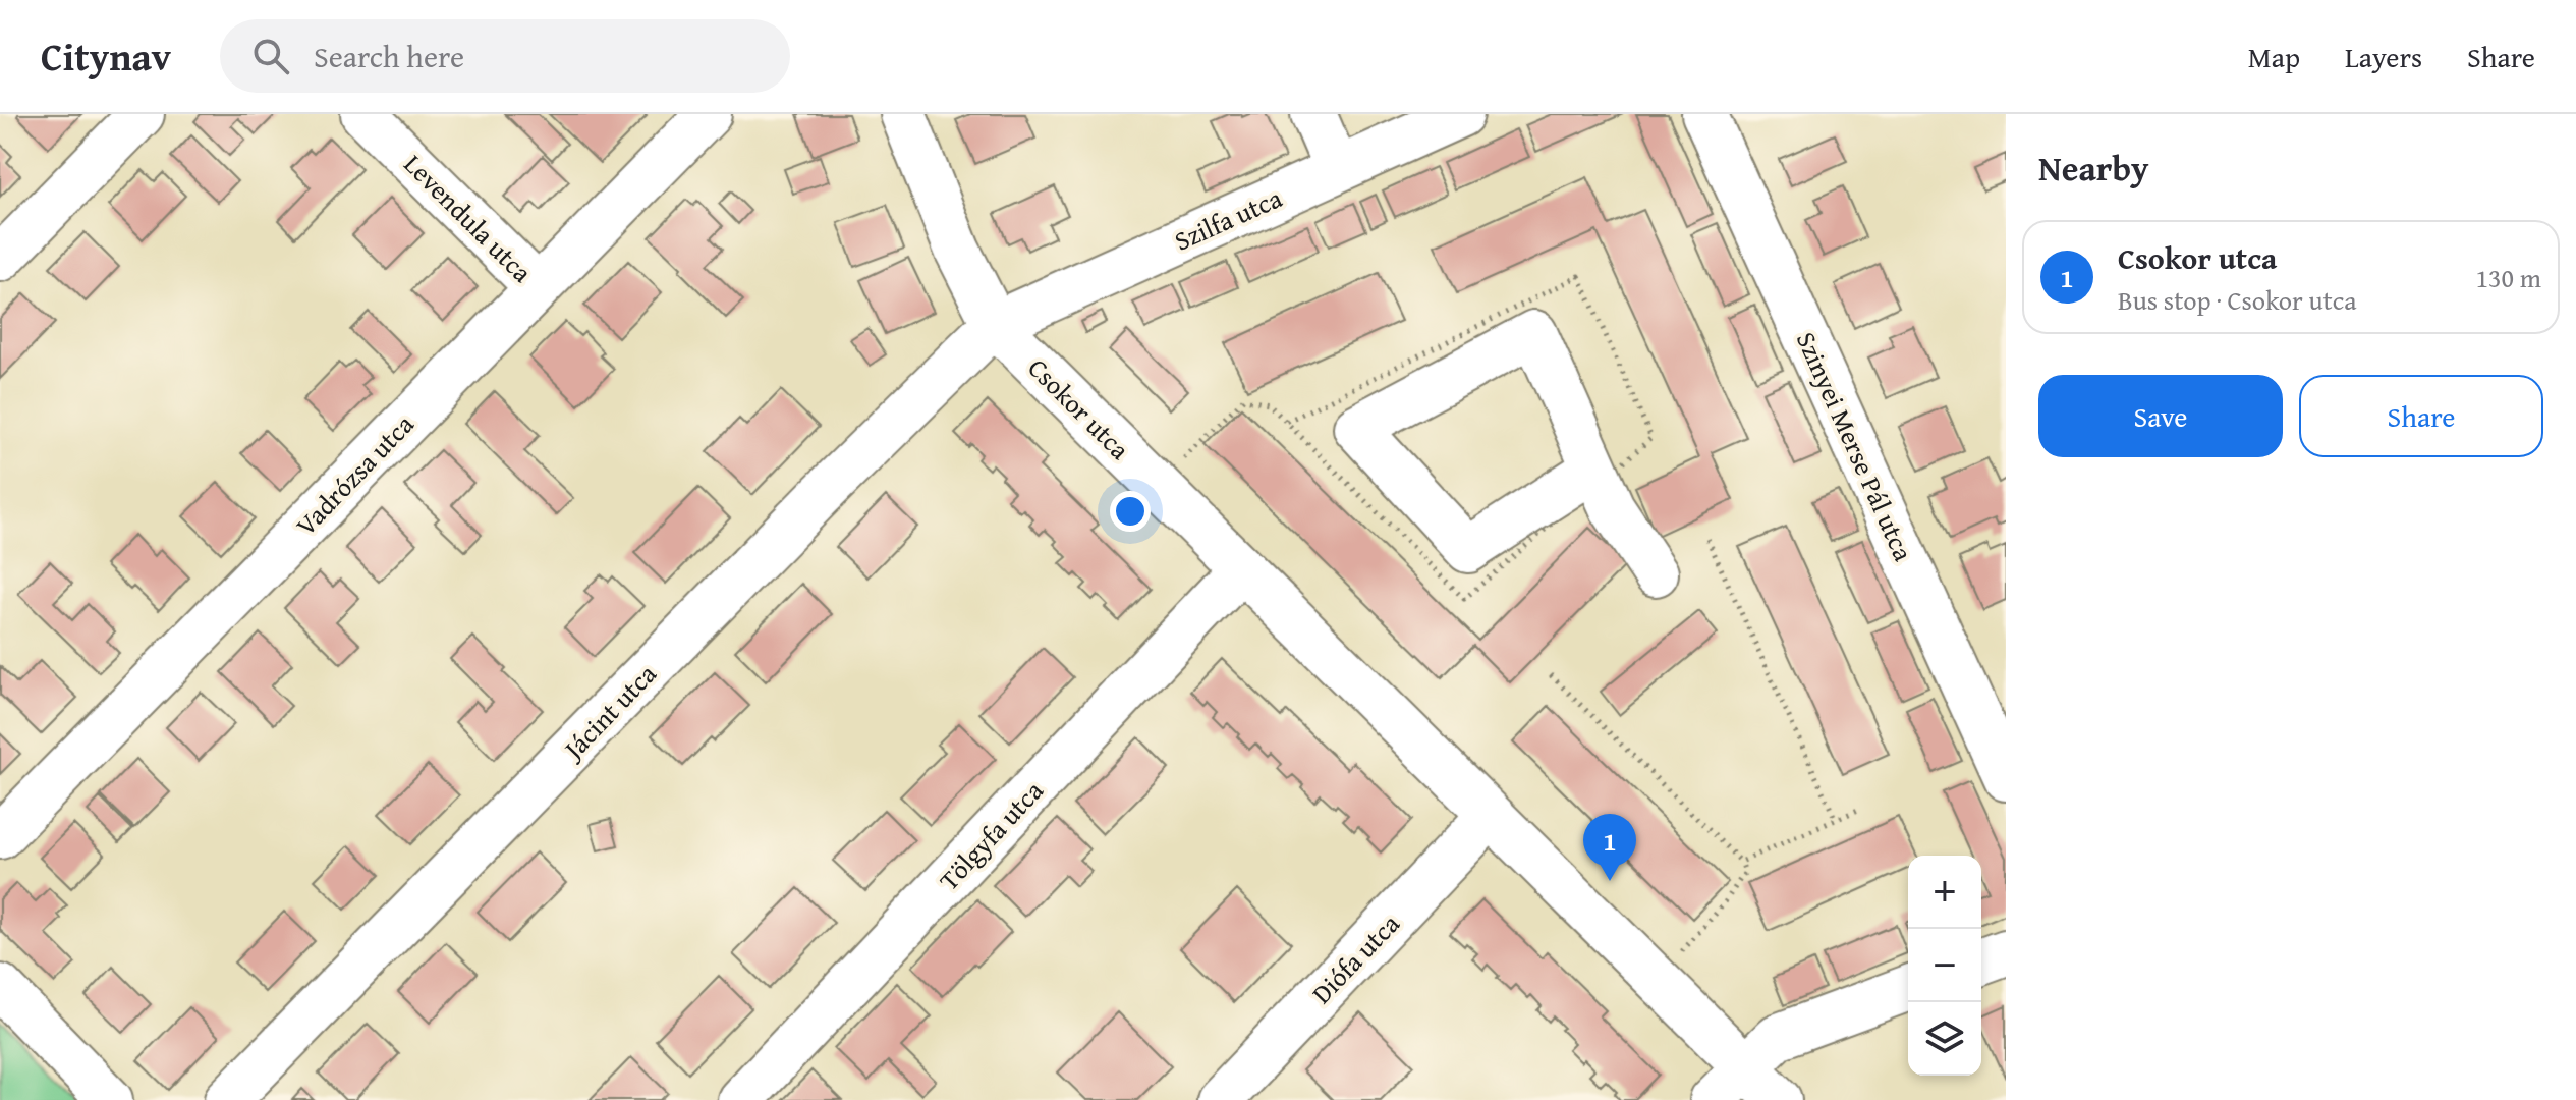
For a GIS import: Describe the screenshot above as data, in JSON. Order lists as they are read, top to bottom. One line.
{"streets":{"street":["Levendula utca","Szilfa utca","Csokor utca","Szinyei Merse Pál utca","Vadrózsa utca","Jácint utca","Tölgyfa utca","Diófa utca"]},"crossings":[["Levendula utca","Vadrózsa utca"],["Szilfa utca","Csokor utca"],["Szilfa utca","Jácint utca"],["Csokor utca","Jácint utca"],["Csokor utca","Tölgyfa utca"],["Csokor utca","Diófa utca"]],"page":{"header":"Citynav","search":"Search here","nav":["Map","Layers","Share"],"heading":"Nearby","list":[{"mark":"1","name":"Csokor utca","note":"Bus stop · Csokor utca","value":"130 m"}],"buttons":["Save","Share"],"pins":"1","map_buttons":["+","−"]}}
